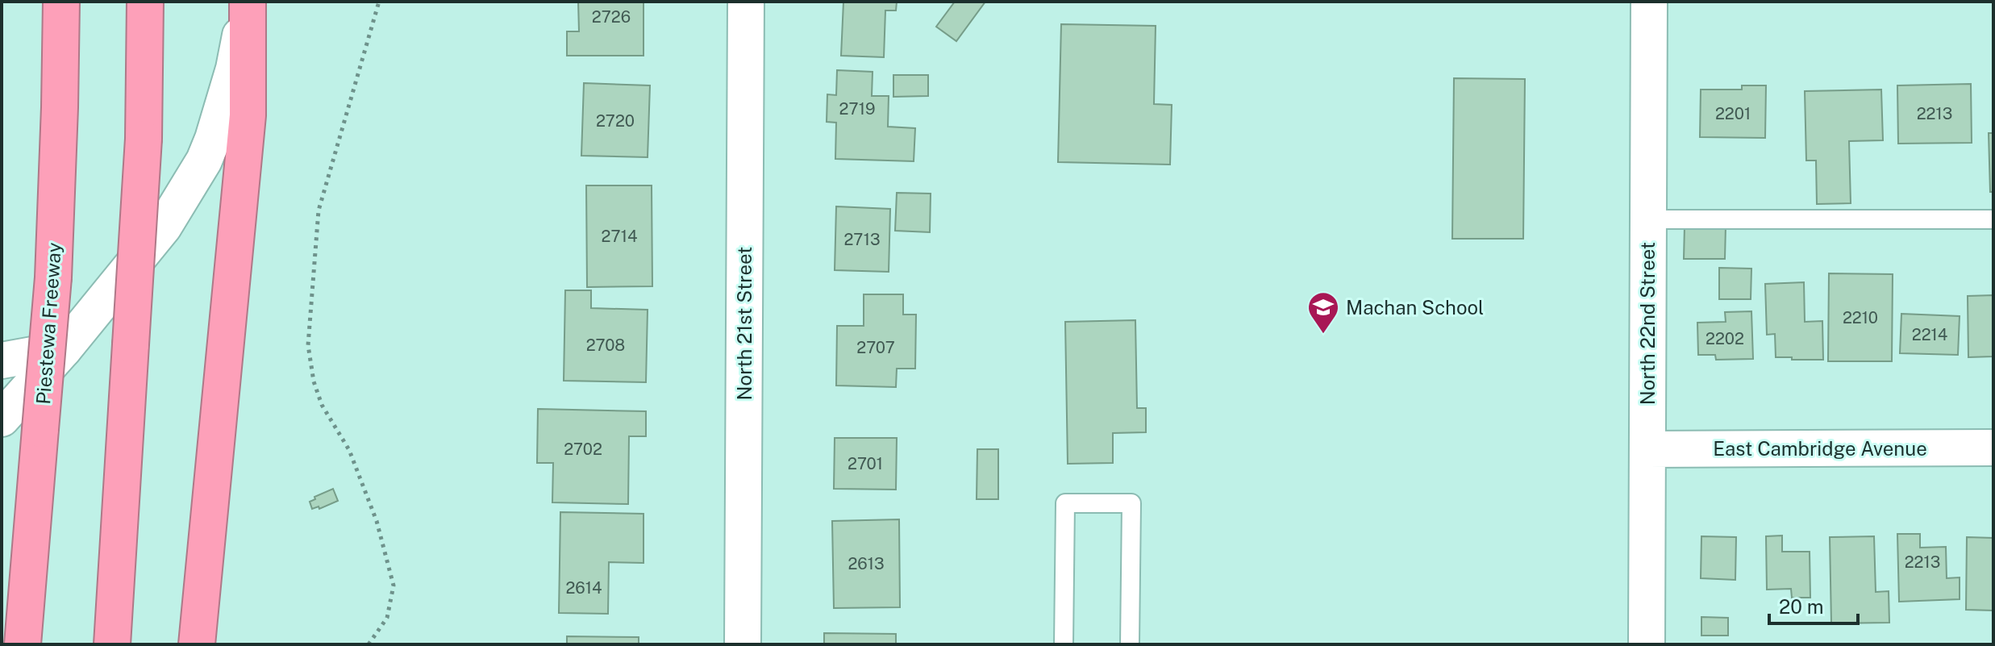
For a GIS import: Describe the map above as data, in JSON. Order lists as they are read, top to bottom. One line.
{"streets":{"highway":["Piestewa Freeway"],"street":["North 21st Street","North 22nd Street","East Cambridge Avenue"]},"crossings":[["North 22nd Street","East Cambridge Avenue"]],"places":{"school or university":["Machan School"]},"house_numbers":["2726","2719","2201","2213","2720","2714","2713","2210","2214","2202","2708","2707","2702","2701","2213","2613","2614"],"scale_bar":"20 m"}
